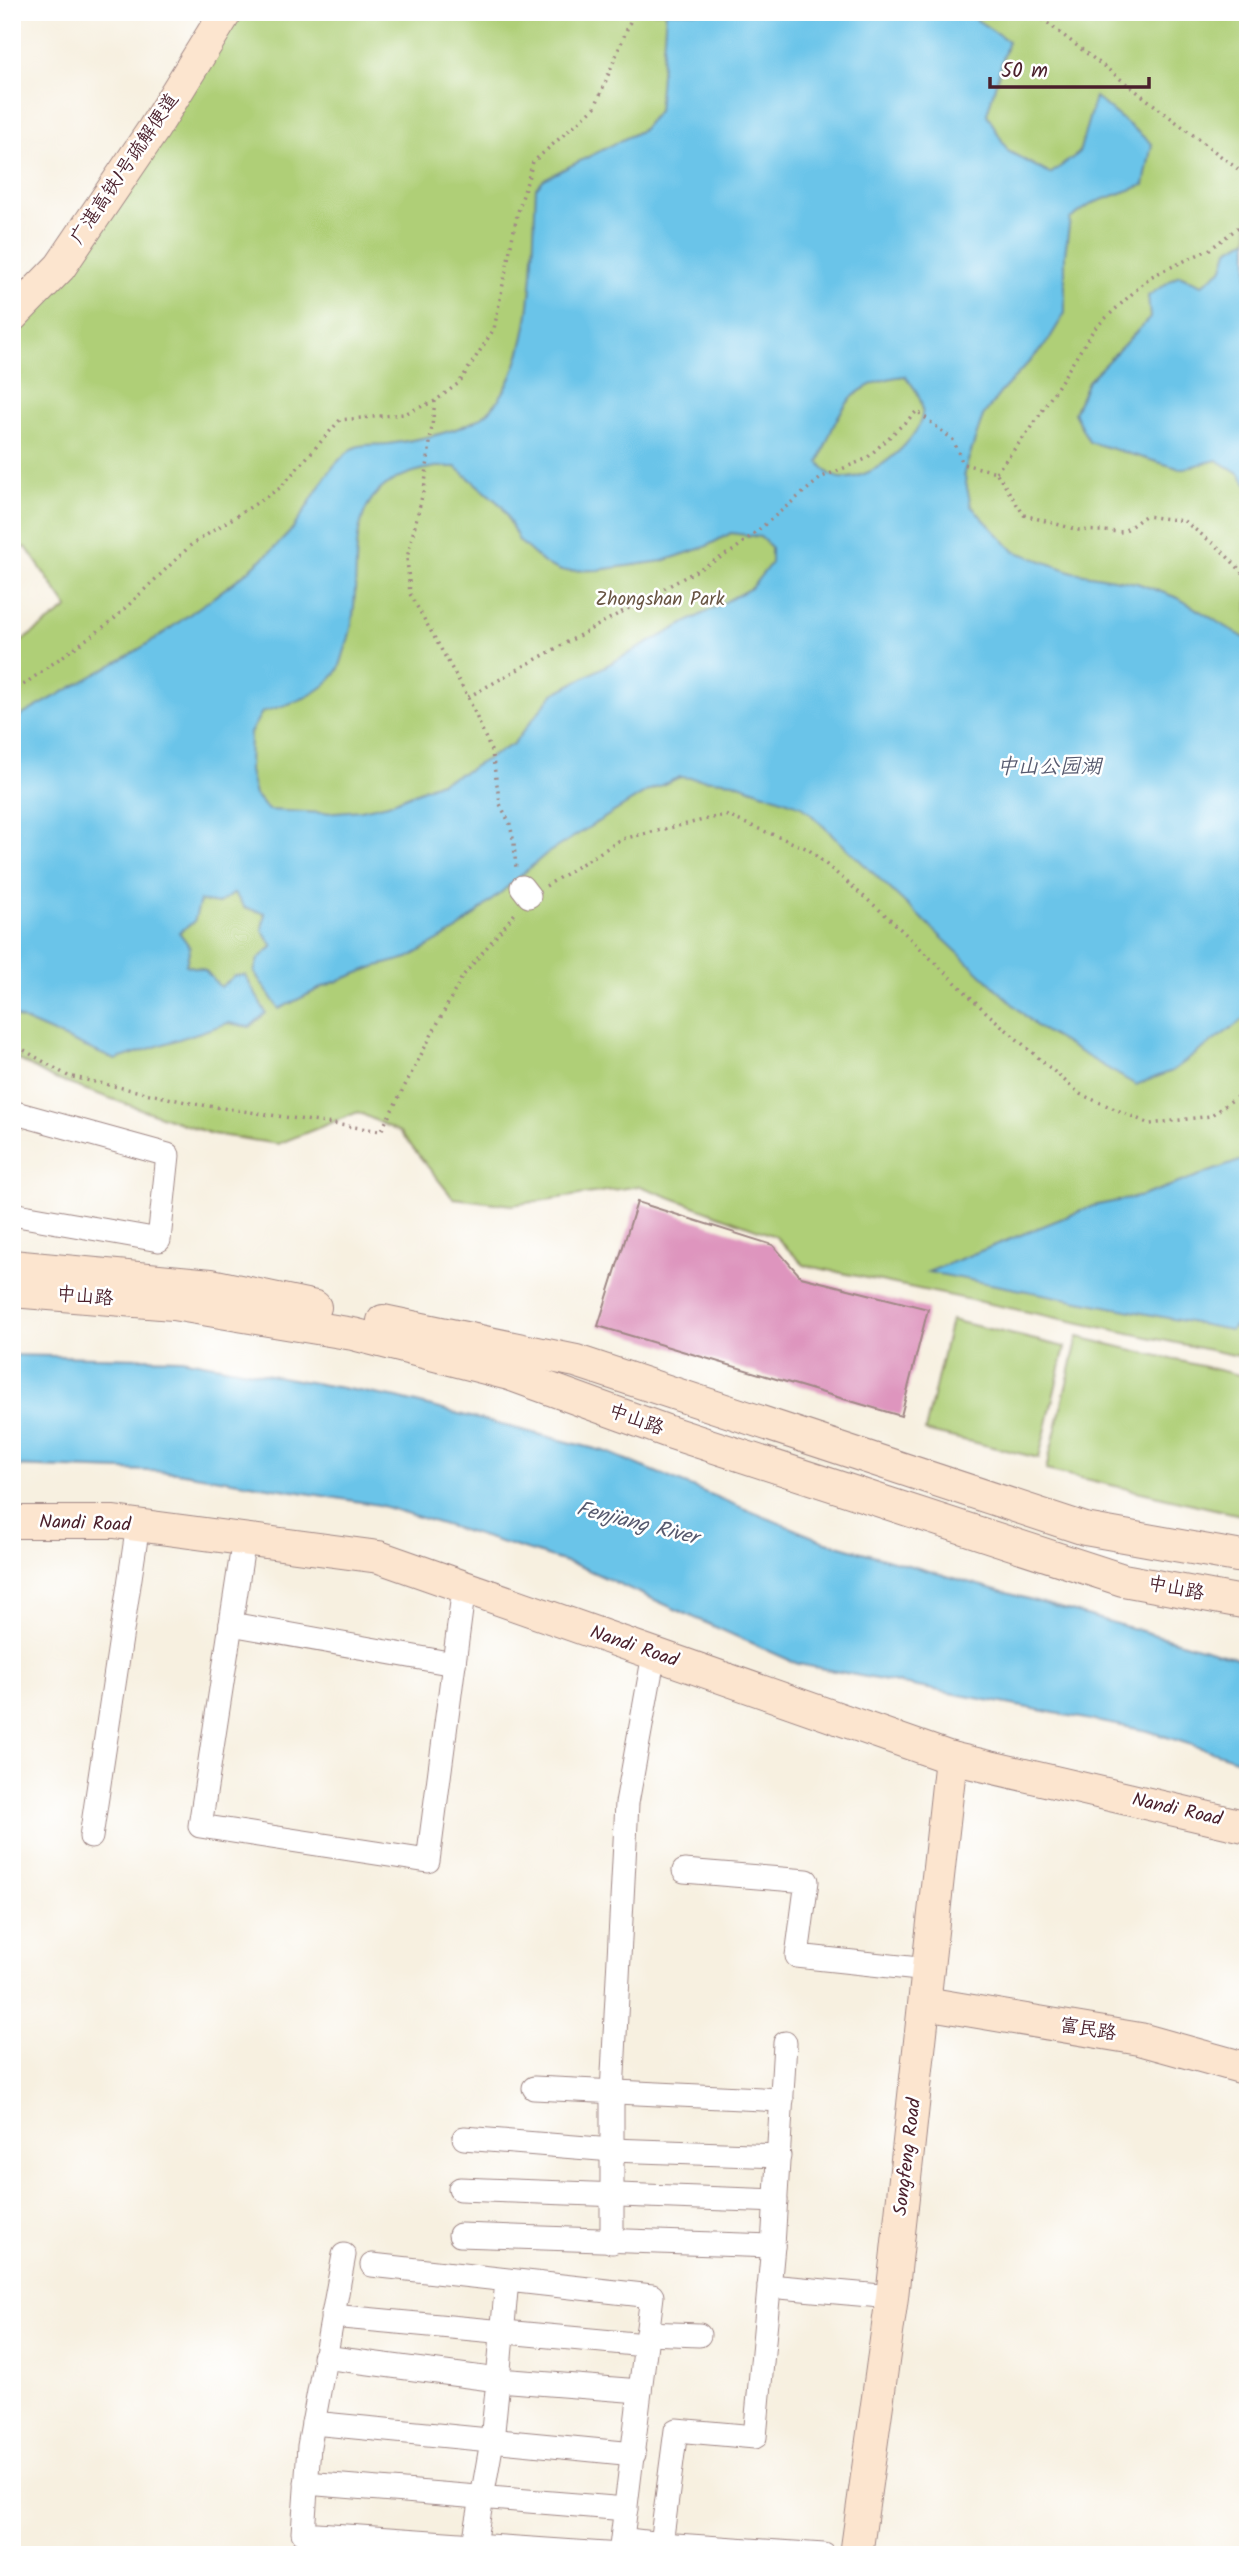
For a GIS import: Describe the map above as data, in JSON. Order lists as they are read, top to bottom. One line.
{"streets":{"street":["广湛高铁1号疏解便道","中山路","Nandi Road","富民路","Songfeng Road"]},"crossings":[["Nandi Road","Songfeng Road"],["富民路","Songfeng Road"]],"water":["中山公园湖","Fenjiang River"],"parks":["Zhongshan Park"],"scale_bar":"50 m"}
